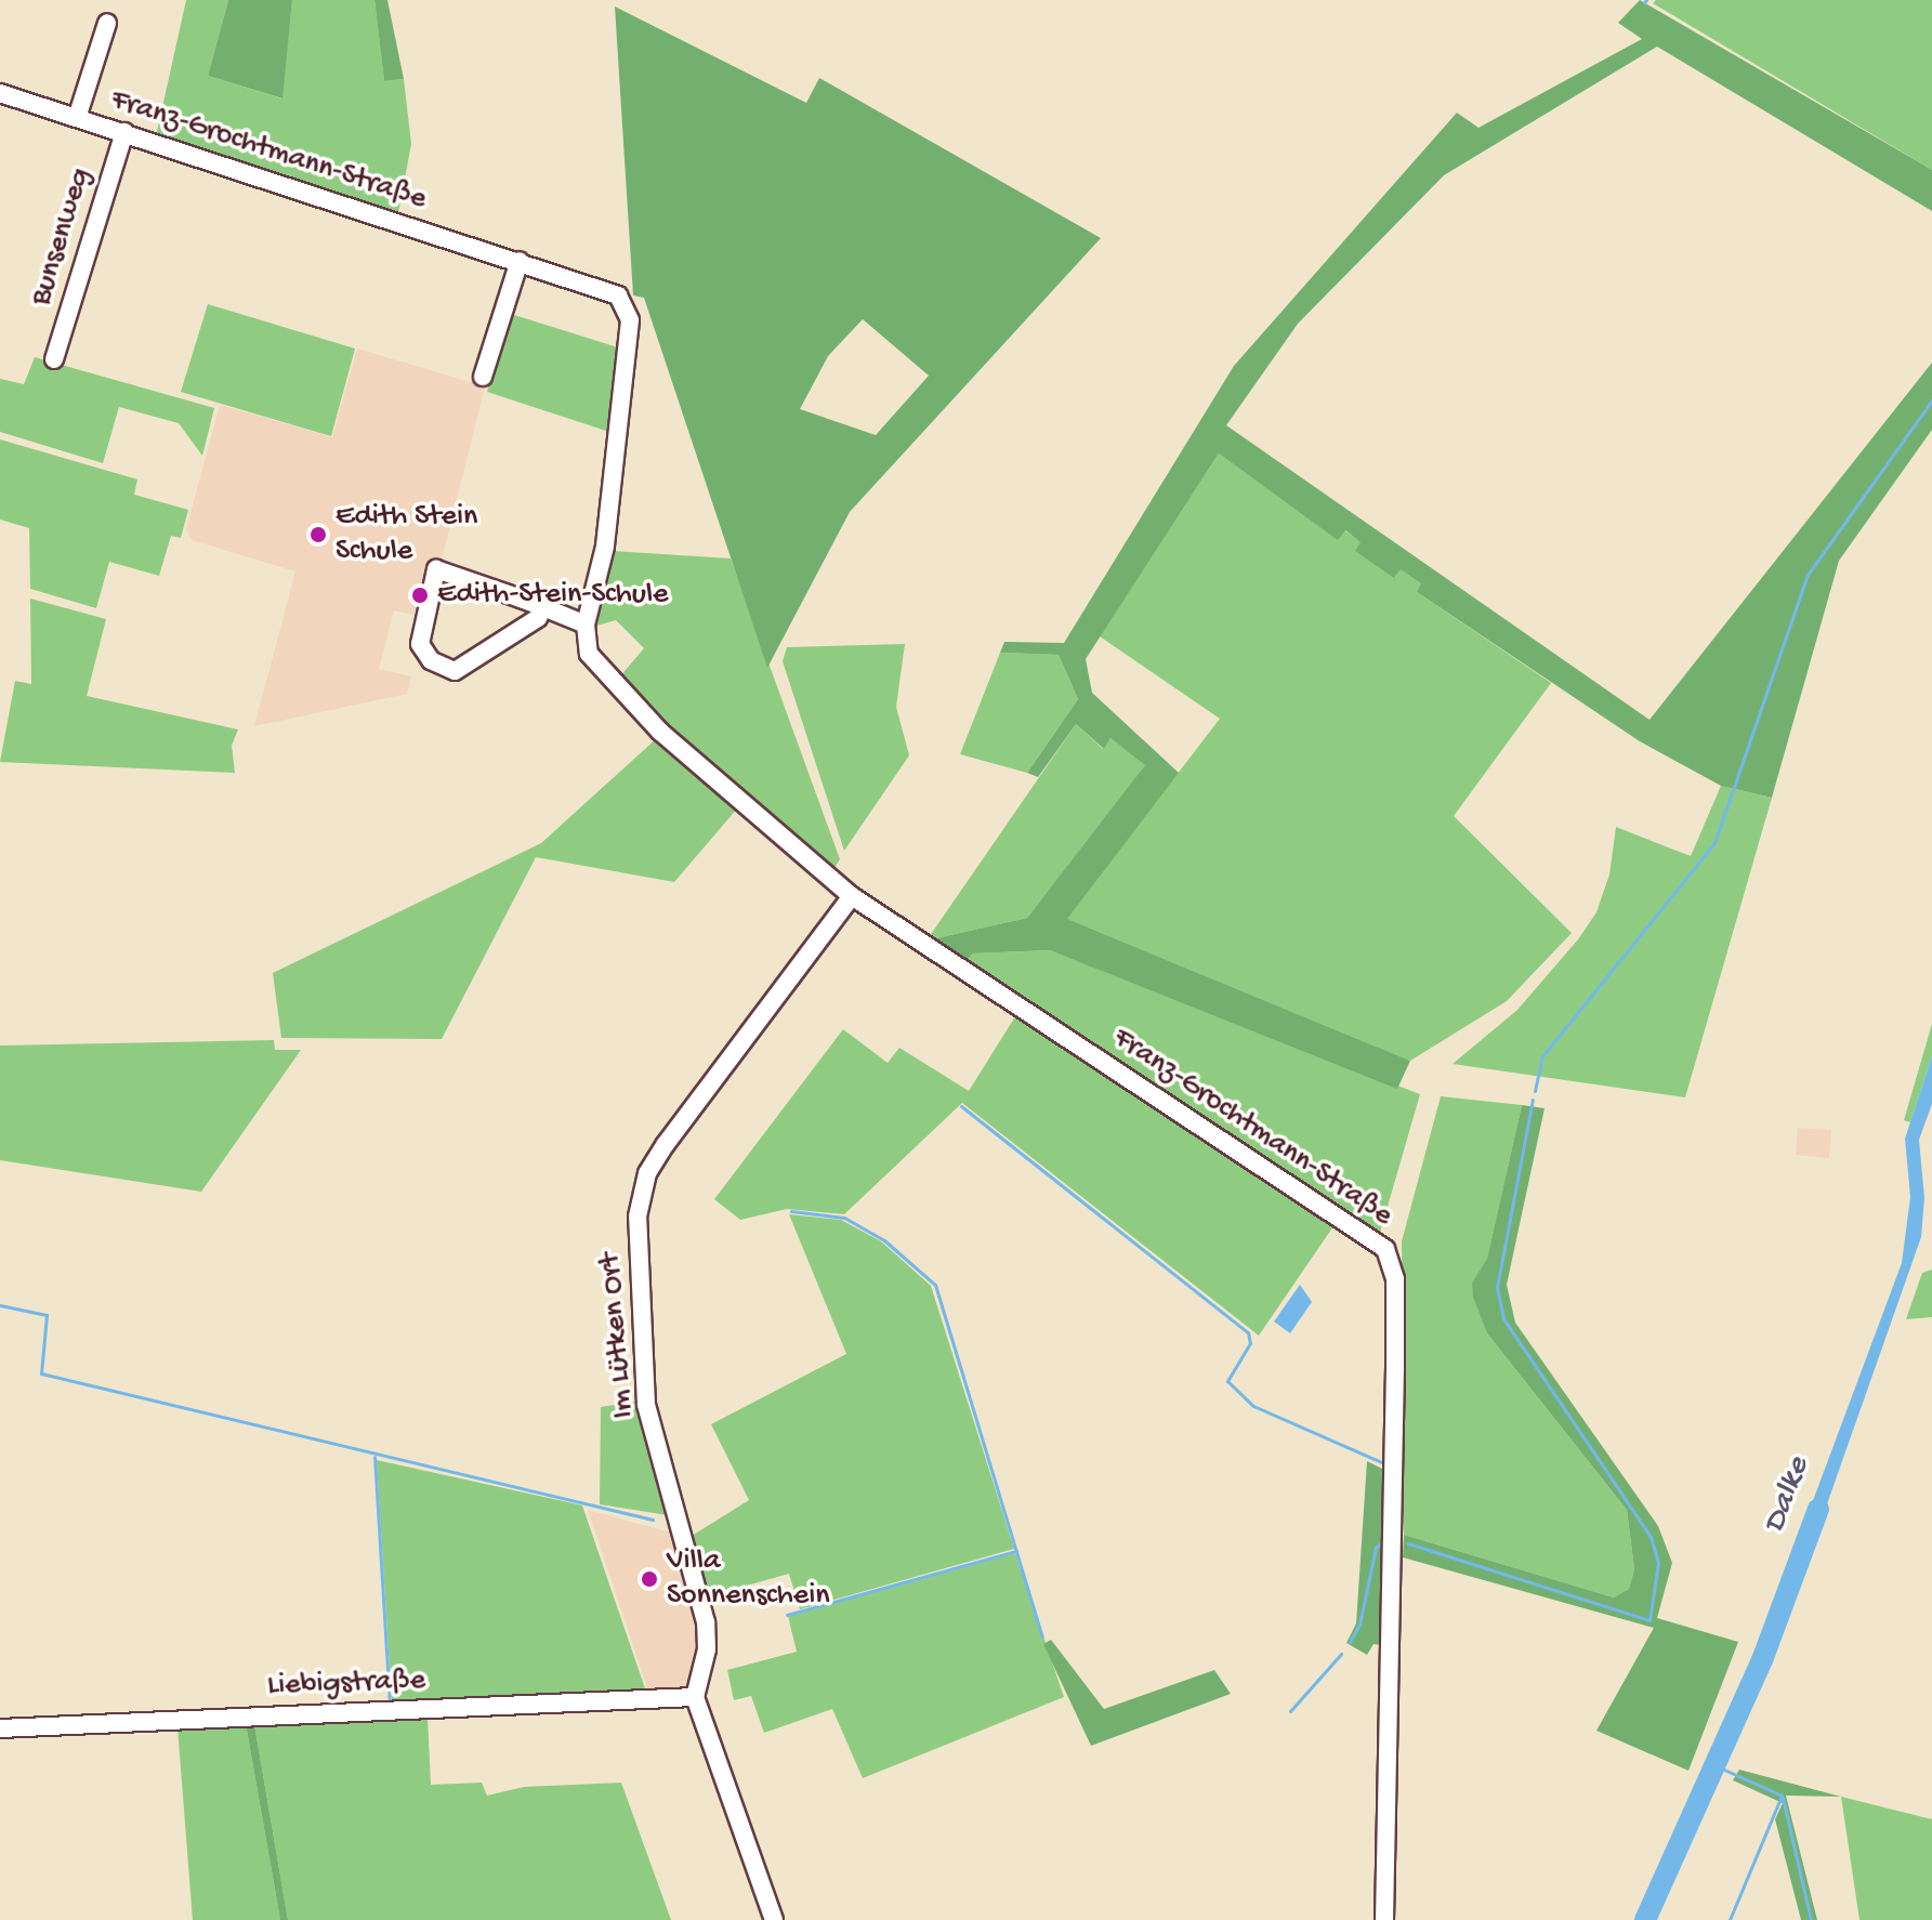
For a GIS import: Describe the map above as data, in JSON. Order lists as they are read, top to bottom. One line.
{"streets":{"street":["Franz-Grochtmann-Straße","Bunsenweg","Im Lütken Ort","Liebigstraße"]},"crossings":[["Franz-Grochtmann-Straße","Bunsenweg"],["Franz-Grochtmann-Straße","Im Lütken Ort"],["Im Lütken Ort","Liebigstraße"]],"water":["Dalke"],"places":["Edith Stein Schule","Edith-Stein-Schule","Villa Sonnenschein"]}
